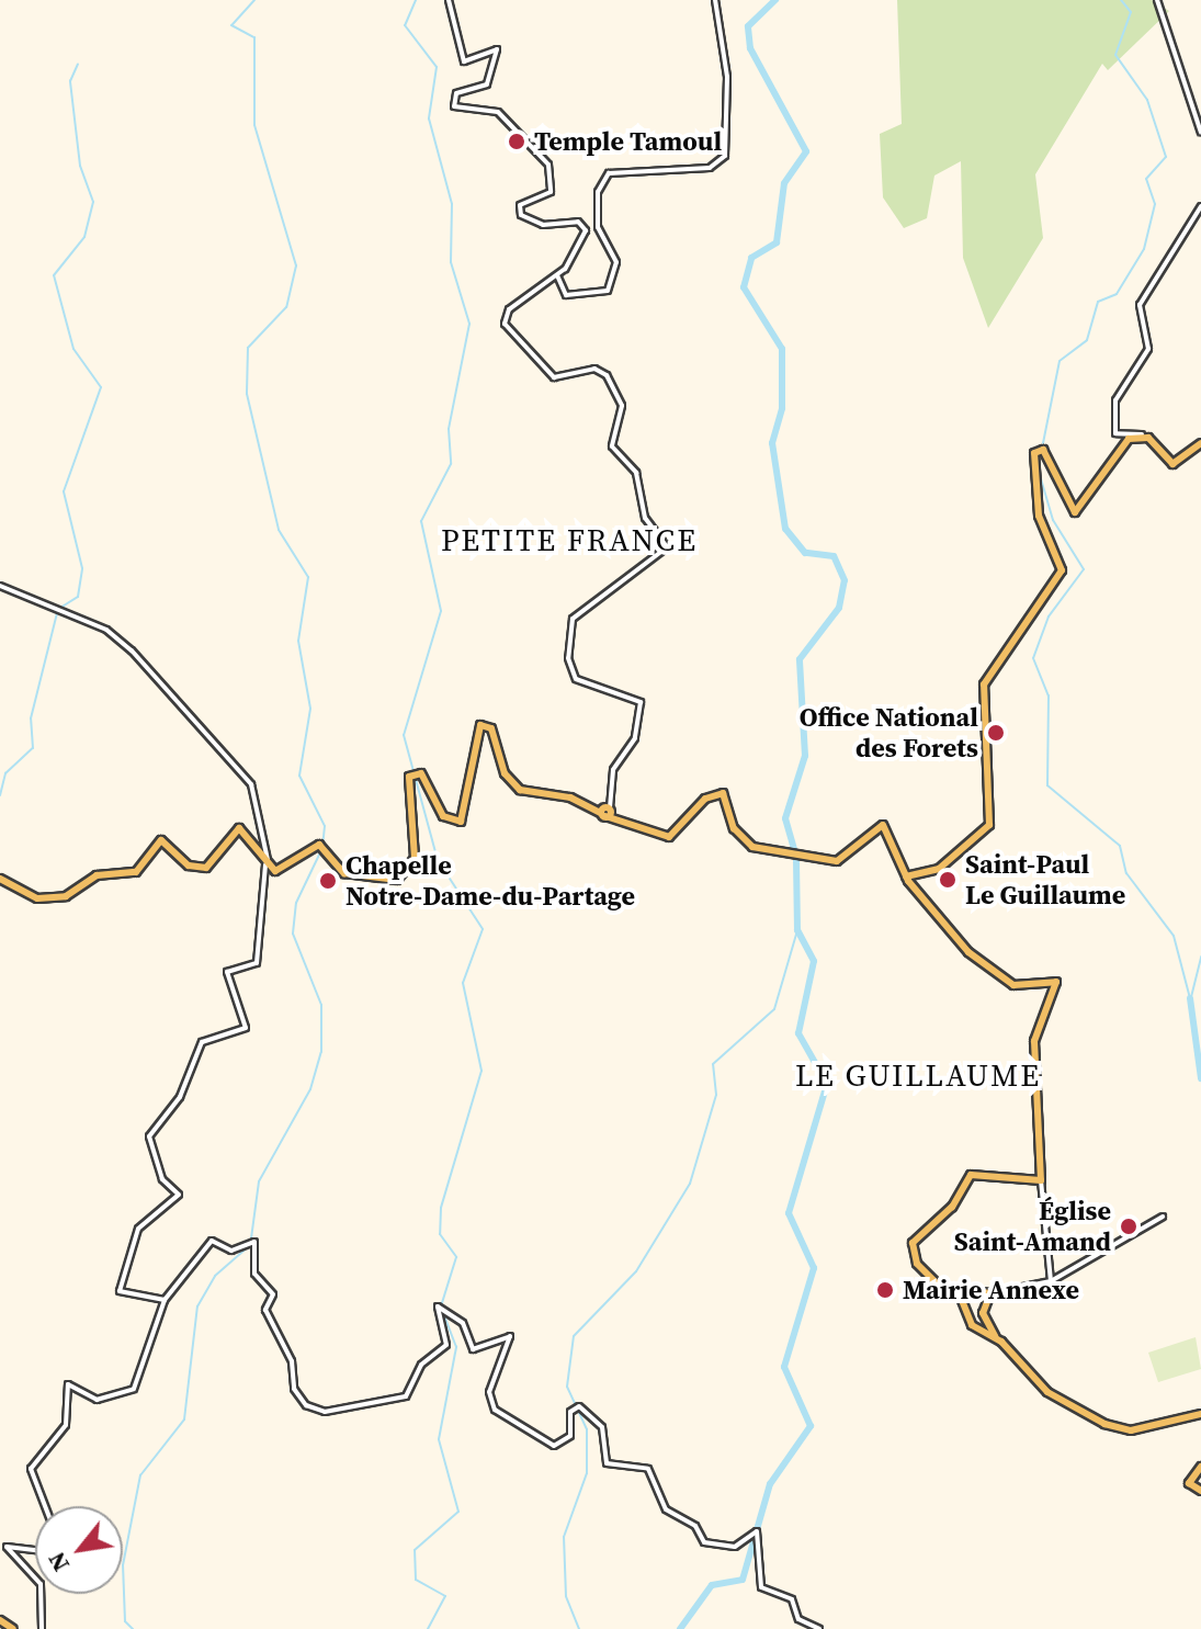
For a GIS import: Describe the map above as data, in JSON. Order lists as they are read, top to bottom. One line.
{"districts":["PETITE FRANCE","LE GUILLAUME"],"places":["Temple Tamoul","Office National des Forets","Saint-Paul Le Guillaume","Chapelle Notre-Dame-du-Partage","Église Saint-Amand","Mairie Annexe"],"north":"bottom left"}
